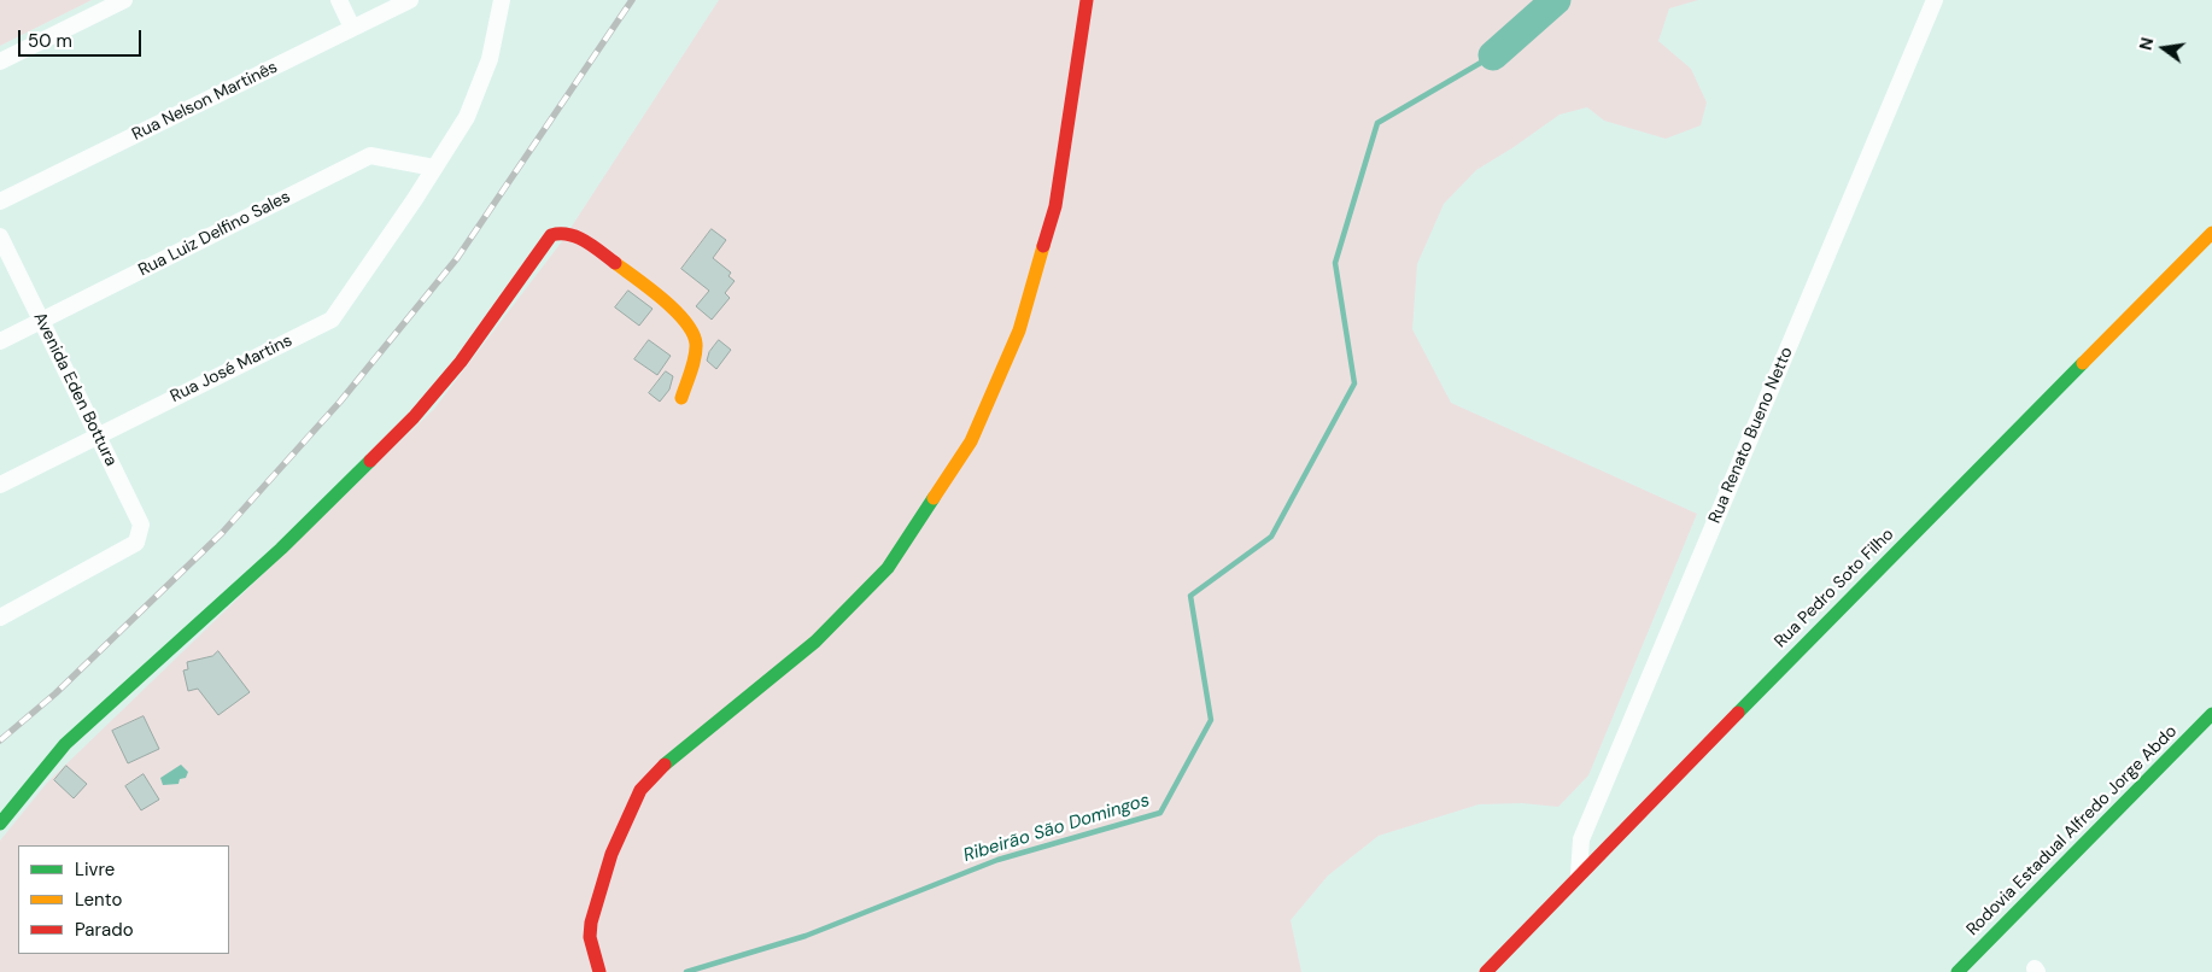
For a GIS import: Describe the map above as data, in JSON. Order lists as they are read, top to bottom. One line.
{"streets":{"street":["Rua Nelson Martinês","Rua Luiz Delfino Sales","Rua José Martins","Avenida Eden Bottura","Rua Renato Bueno Netto","Rua Pedro Soto Filho","Rodovia Estadual Alfredo Jorge Abdo"]},"crossings":[["Rua Luiz Delfino Sales","Rua José Martins"],["Rua Luiz Delfino Sales","Avenida Eden Bottura"],["Rua José Martins","Avenida Eden Bottura"],["Rua Renato Bueno Netto","Rua Pedro Soto Filho"]],"water":["Ribeirão São Domingos"],"legend":["Livre","Lento","Parado"],"scale_bar":"50 m","north":"left"}
